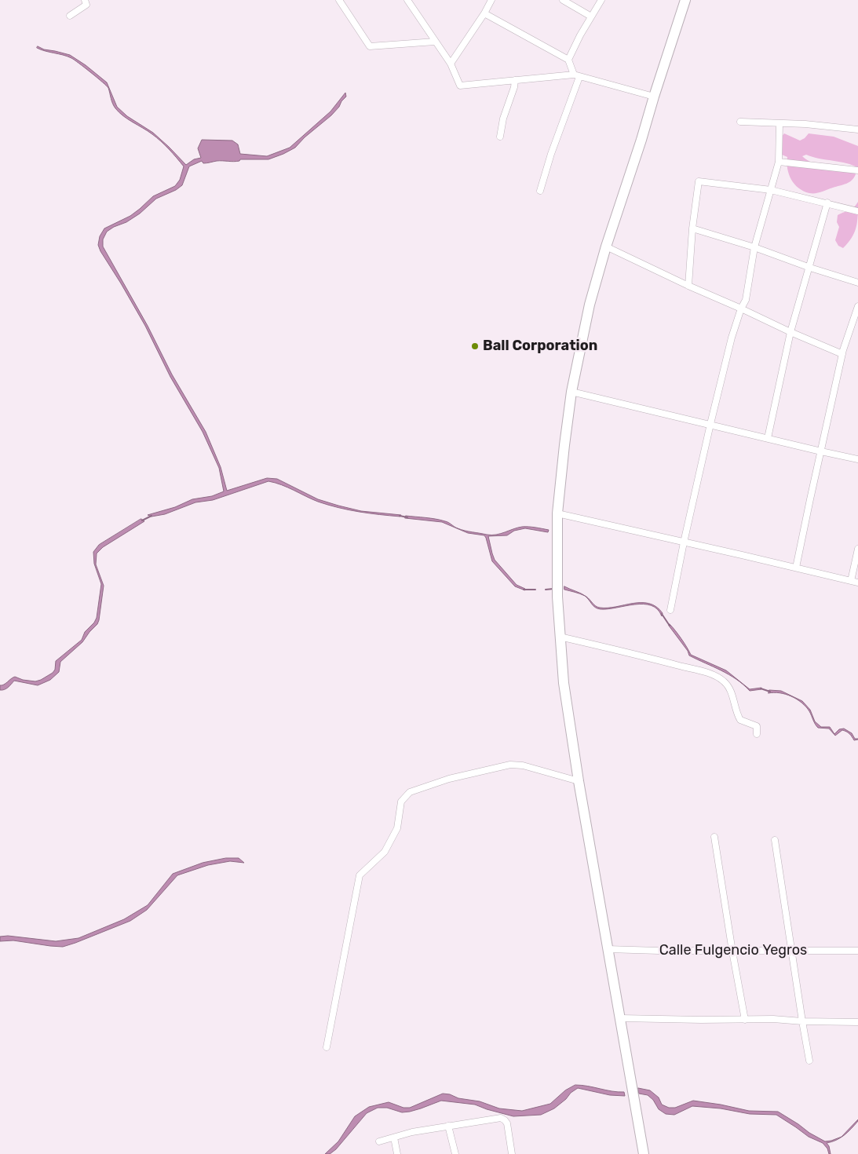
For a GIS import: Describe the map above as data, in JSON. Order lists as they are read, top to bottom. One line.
{"streets":{"street":["Calle Fulgencio Yegros"]},"places":["Ball Corporation"]}
